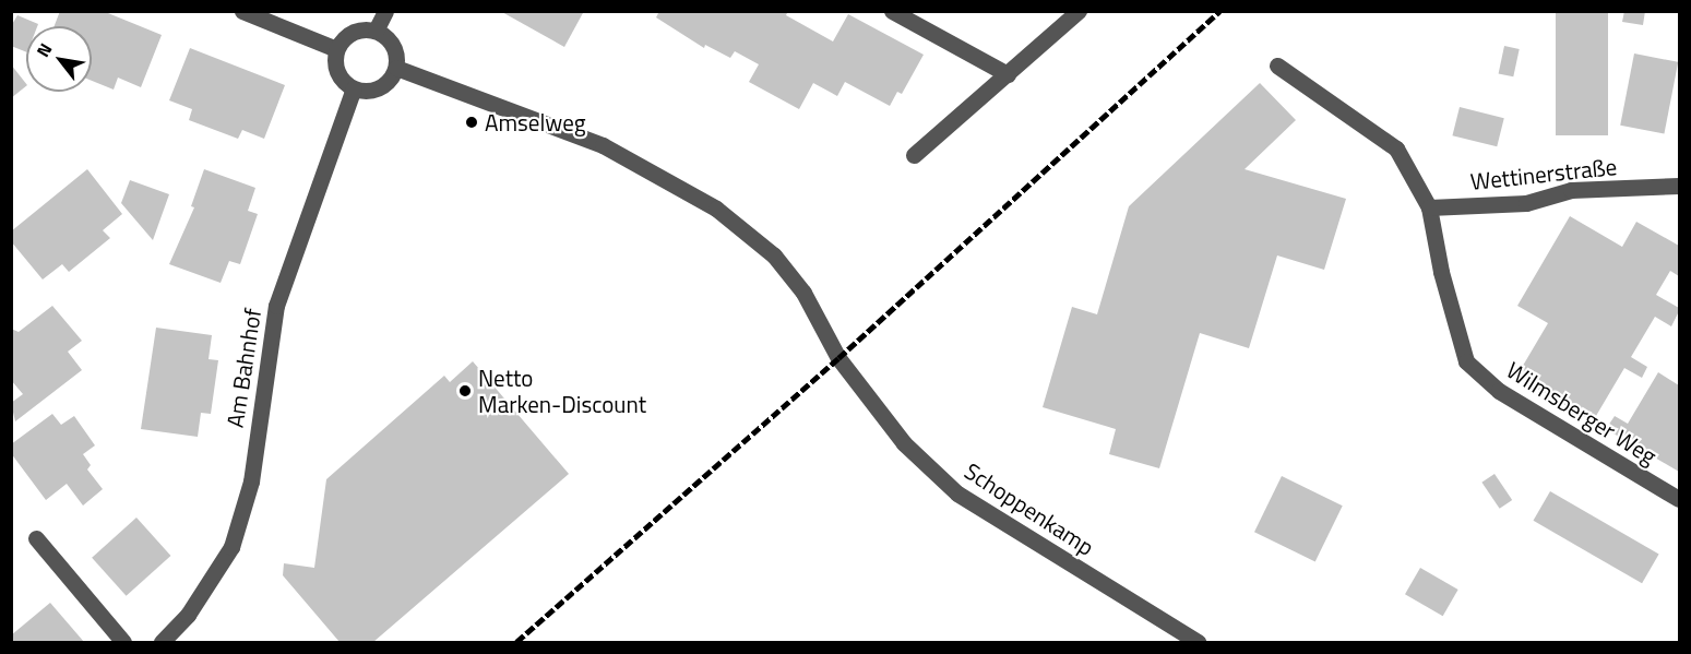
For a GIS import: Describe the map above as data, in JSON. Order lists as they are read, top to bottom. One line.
{"streets":{"street":["Wettinerstraße","Am Bahnhof","Wilmsberger Weg","Schoppenkamp"]},"crossings":[["Wettinerstraße","Wilmsberger Weg"],["Am Bahnhof","Schoppenkamp"]],"places":["Amselweg","Netto Marken-Discount"],"north":"top left"}
